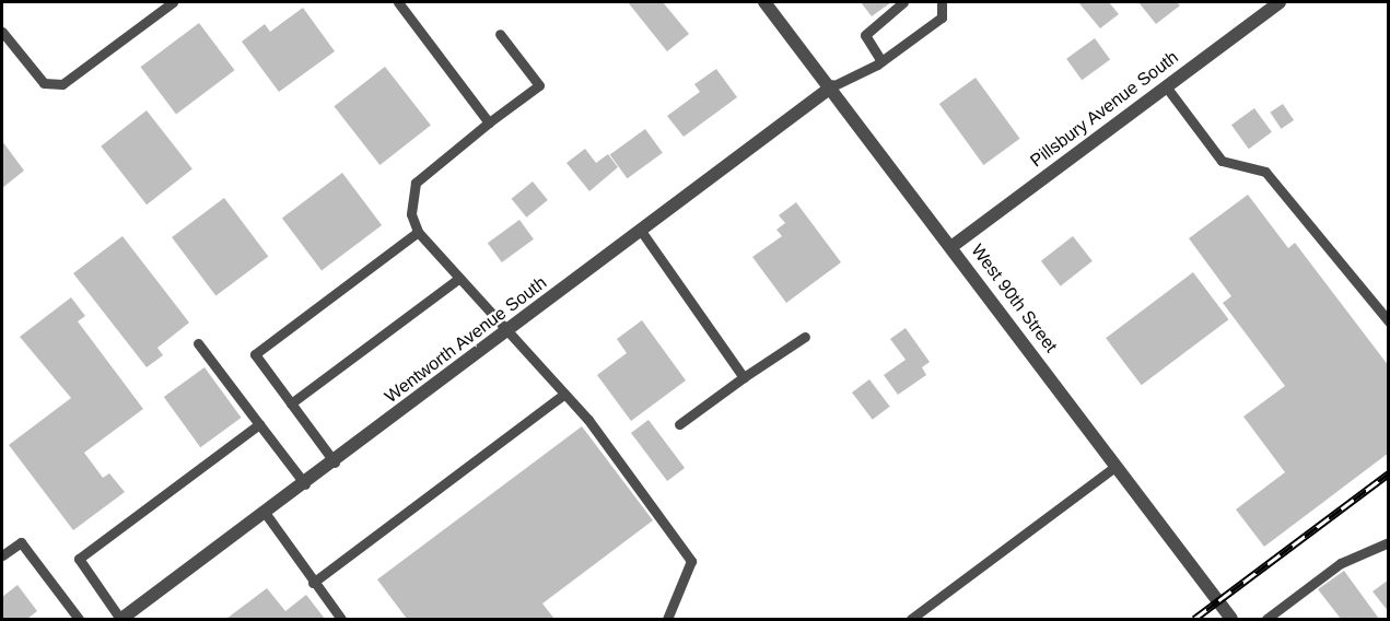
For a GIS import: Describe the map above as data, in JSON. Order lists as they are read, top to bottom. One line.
{"streets":{"street":["Pillsbury Avenue South","West 90th Street","Wentworth Avenue South"]},"crossings":[["Pillsbury Avenue South","West 90th Street"],["West 90th Street","Wentworth Avenue South"]]}
